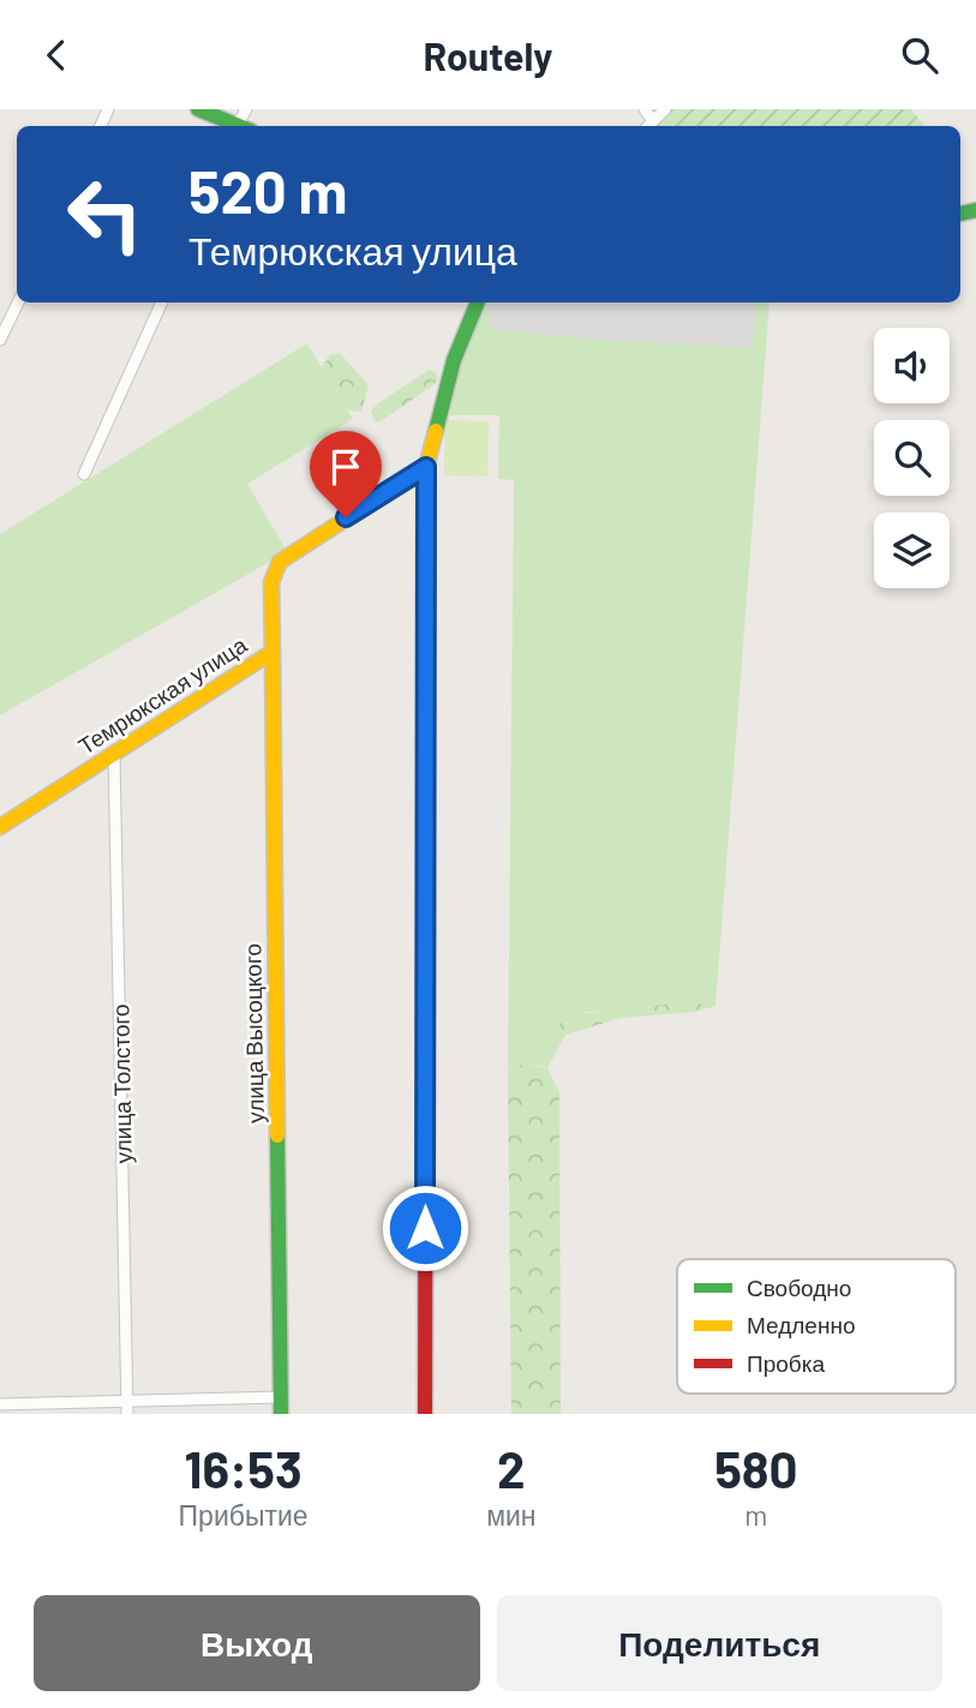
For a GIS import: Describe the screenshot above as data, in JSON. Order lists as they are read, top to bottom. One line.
{"streets":{"street":["Темрюкская улица","улица Высоцкого","улица Толстого"]},"crossings":[["Темрюкская улица","улица Высоцкого"],["Темрюкская улица","улица Толстого"]],"legend":["Свободно","Медленно","Пробка"],"page":{"header":"Routely","turn":["520 m","Темрюкская улица"],"eta":["16:53","Прибытие","2","мин","580","m"],"buttons":["Выход","Поделиться"]}}
